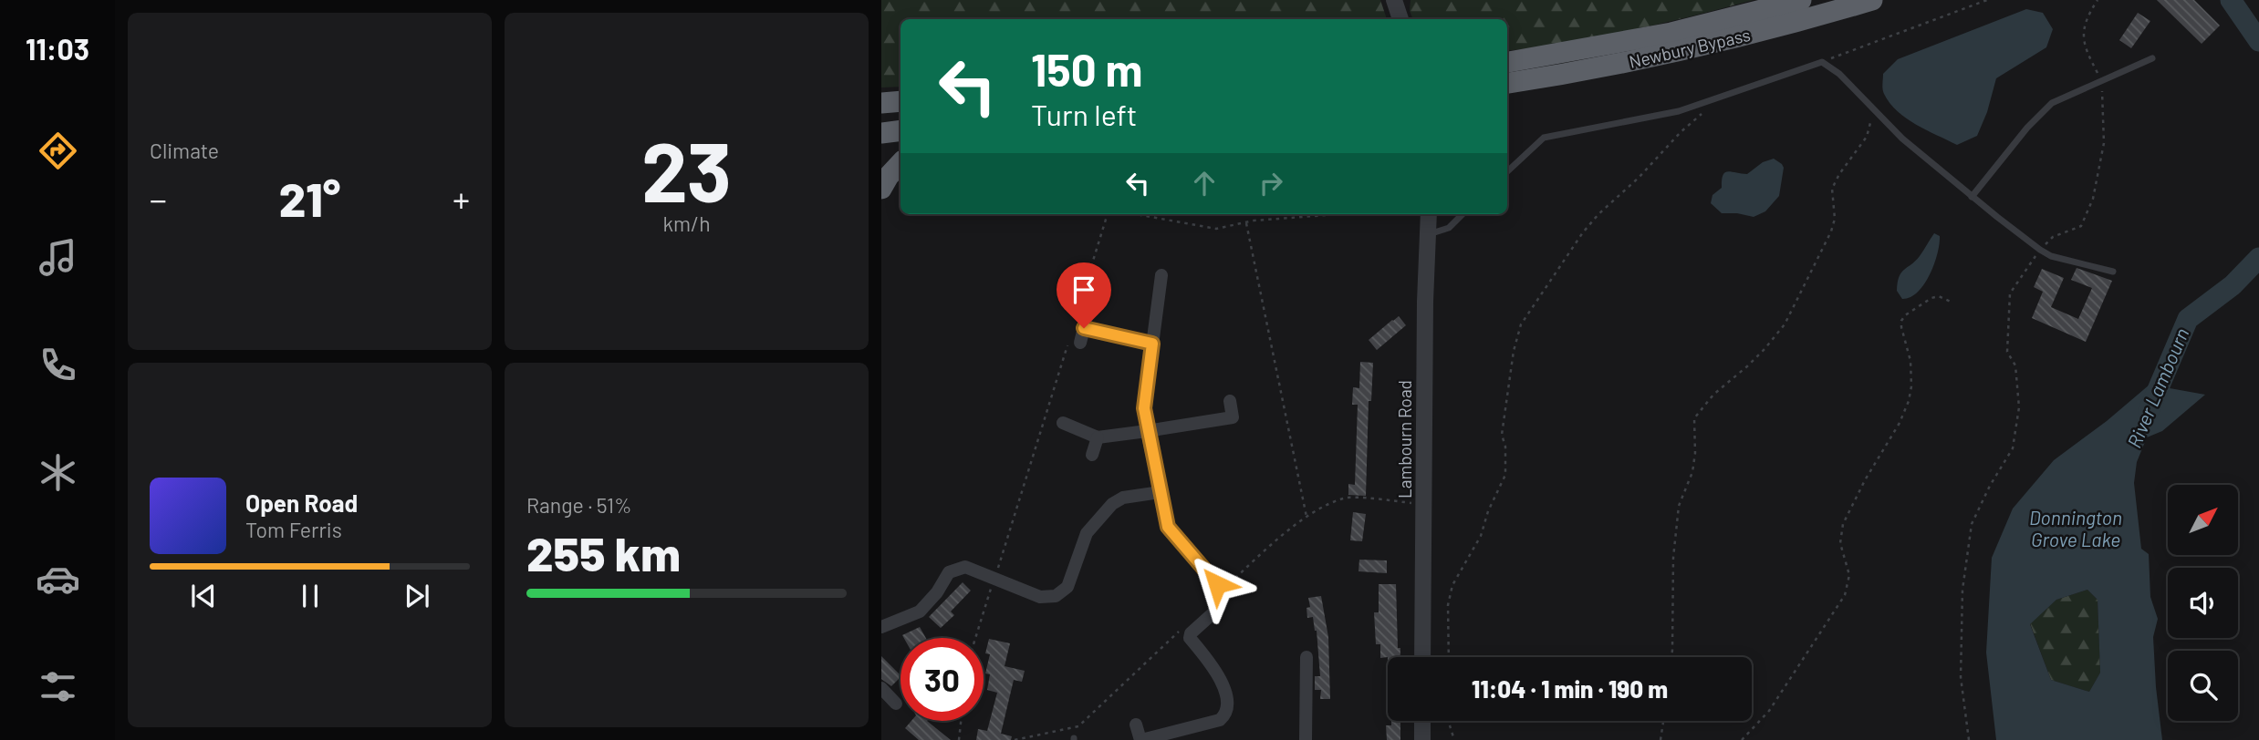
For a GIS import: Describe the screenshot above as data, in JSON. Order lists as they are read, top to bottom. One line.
{"streets":{"highway":["Newbury Bypass"],"street":["Lambourn Road"]},"water":["River Lambourn","Donnington Grove Lake"],"north":"top right","page":{"tabs":"11:03","tile":["Climate",["23","km/h"],["Range · 51%","255 km"]],"turn":["150 m","Turn left"],"heat":["−","21°","+"],"song":["Open Road","Tom Ferris"],"limit":"30","trip":"11:04 · 1 min · 190 m"}}
